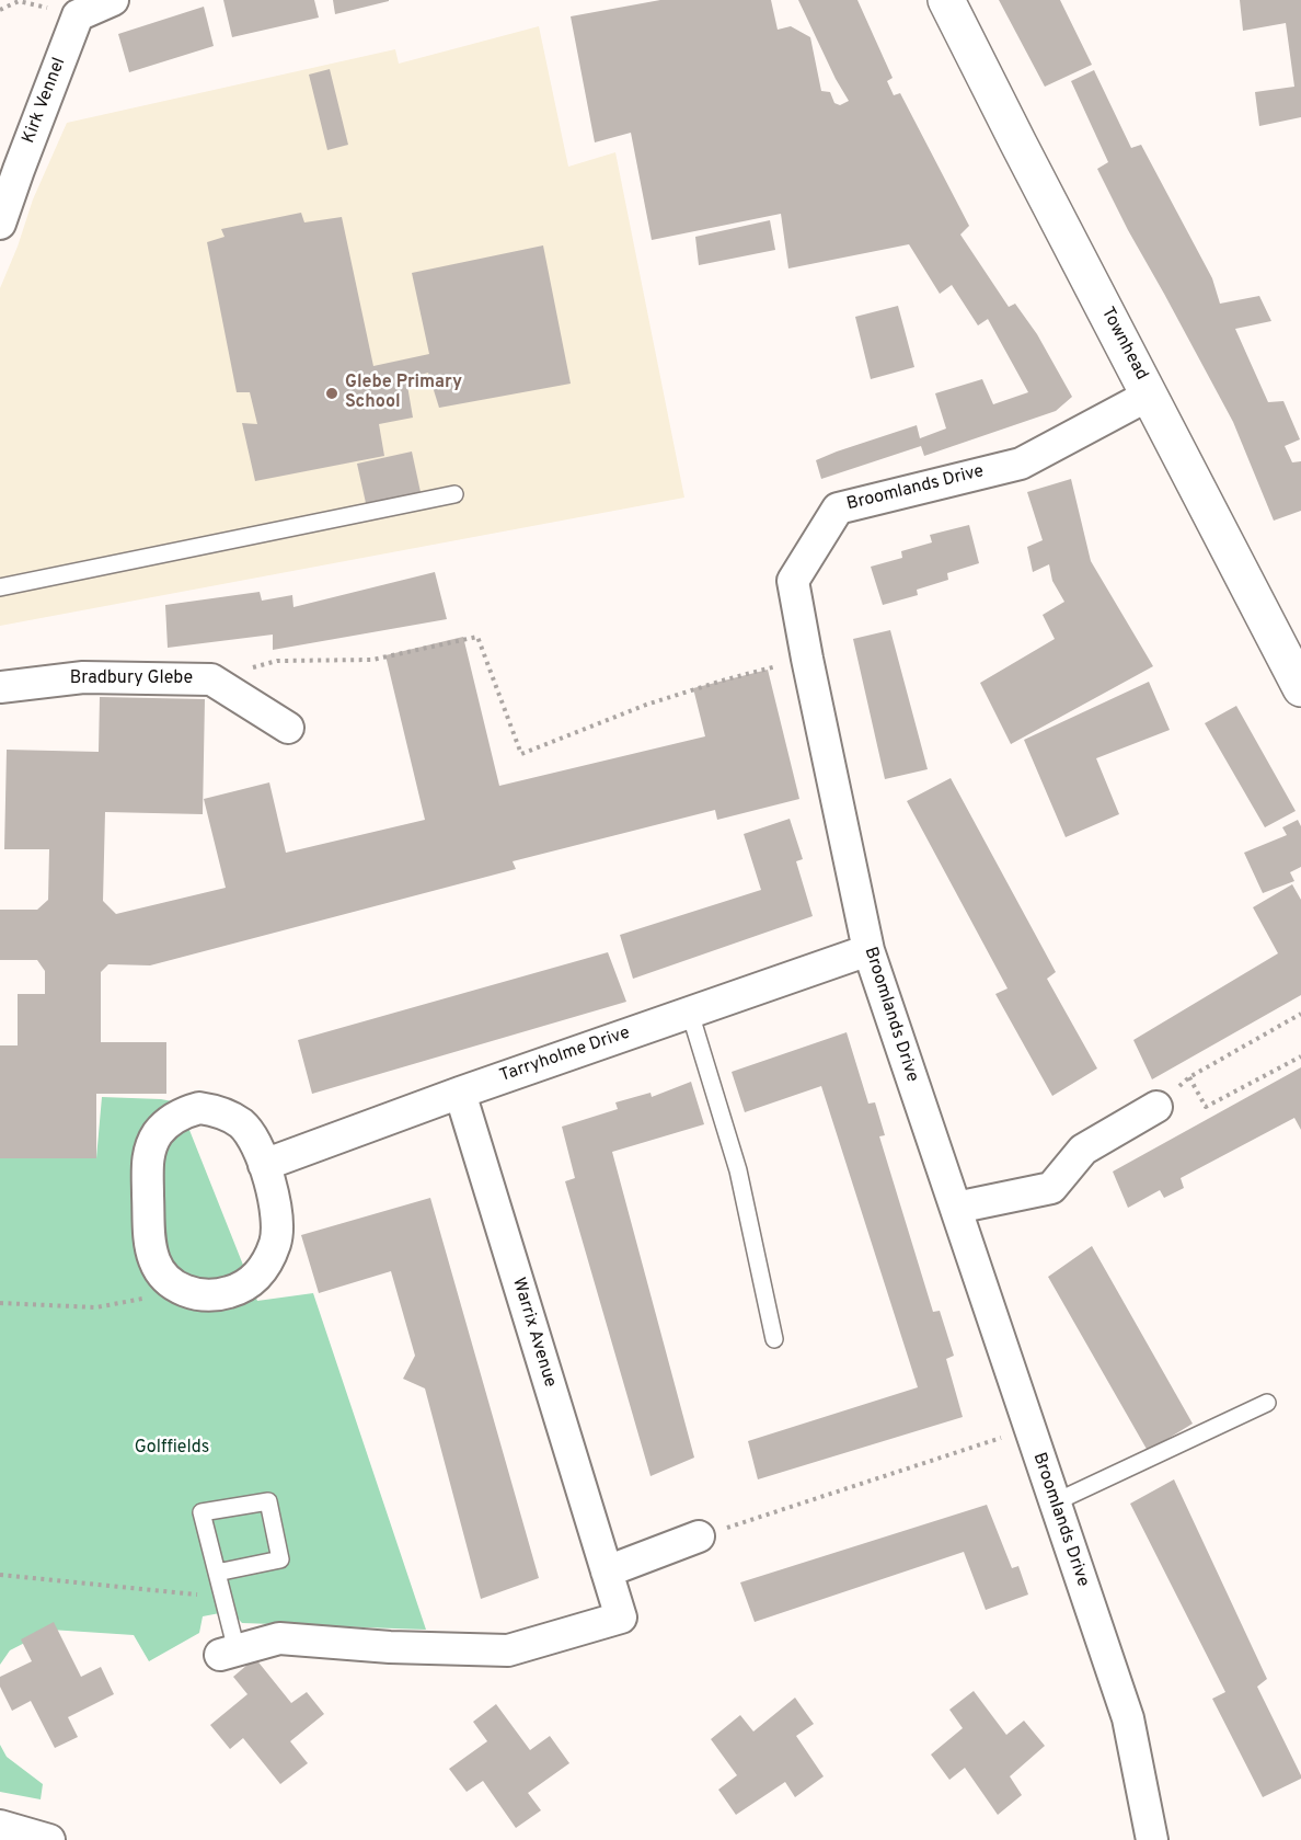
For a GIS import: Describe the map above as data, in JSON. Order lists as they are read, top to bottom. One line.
{"streets":{"main road":["Townhead"],"street":["Kirk Vennel","Broomlands Drive","Bradbury Glebe","Tarryholme Drive","Warrix Avenue"]},"crossings":[["Townhead","Broomlands Drive"],["Broomlands Drive","Tarryholme Drive"],["Tarryholme Drive","Warrix Avenue"]],"parks":["Golffields"],"places":["Glebe Primary School"]}
